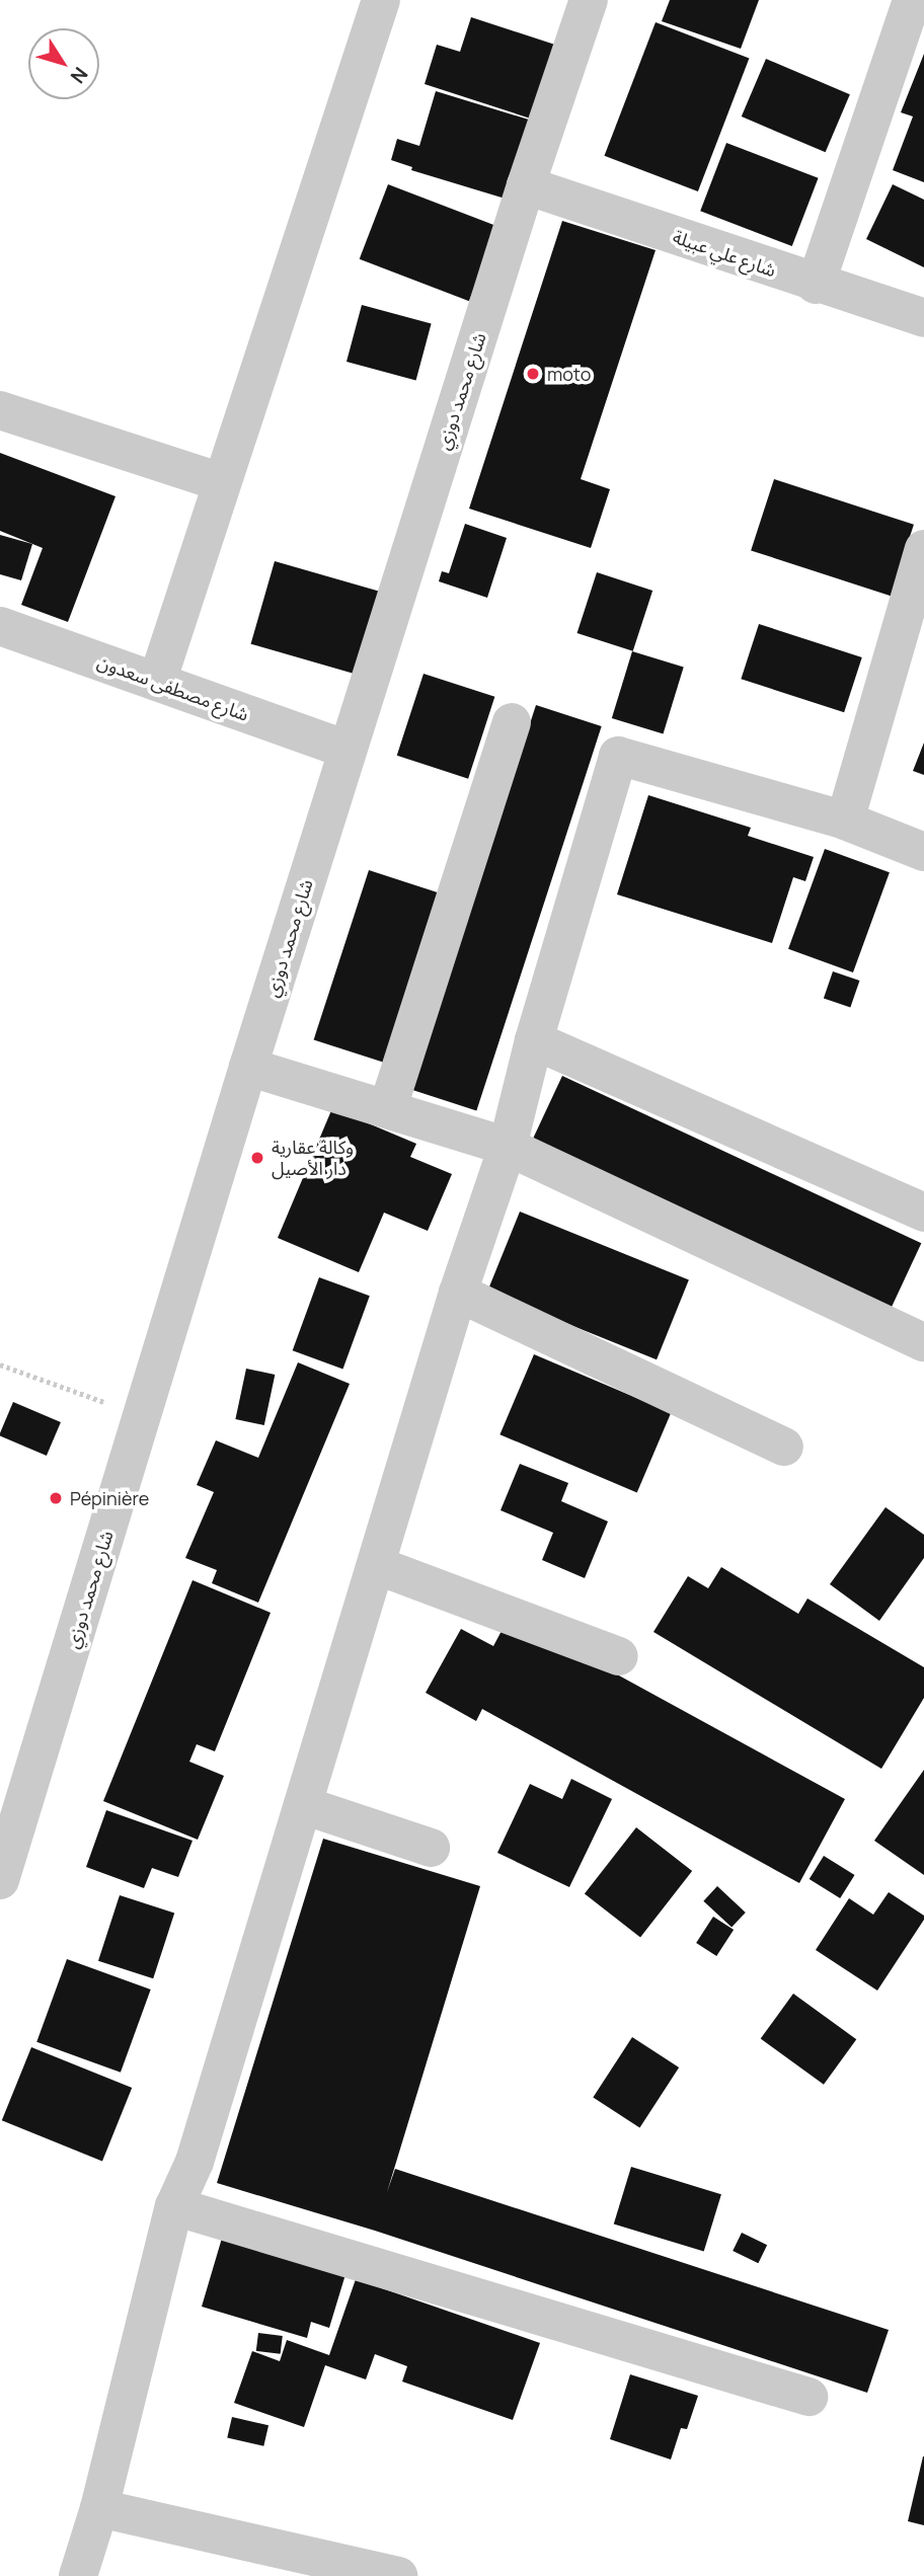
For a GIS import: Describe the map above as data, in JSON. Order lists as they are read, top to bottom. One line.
{"streets":{"street":["شارع علي عبيلة","شارع محمد دوزي","شارع مصطفى سعدون"]},"crossings":[["شارع علي عبيلة","شارع محمد دوزي"],["شارع محمد دوزي","شارع مصطفى سعدون"]],"places":["moto","وكالة عقارية دار الأصيل","Pépinière"],"north":"bottom right"}
